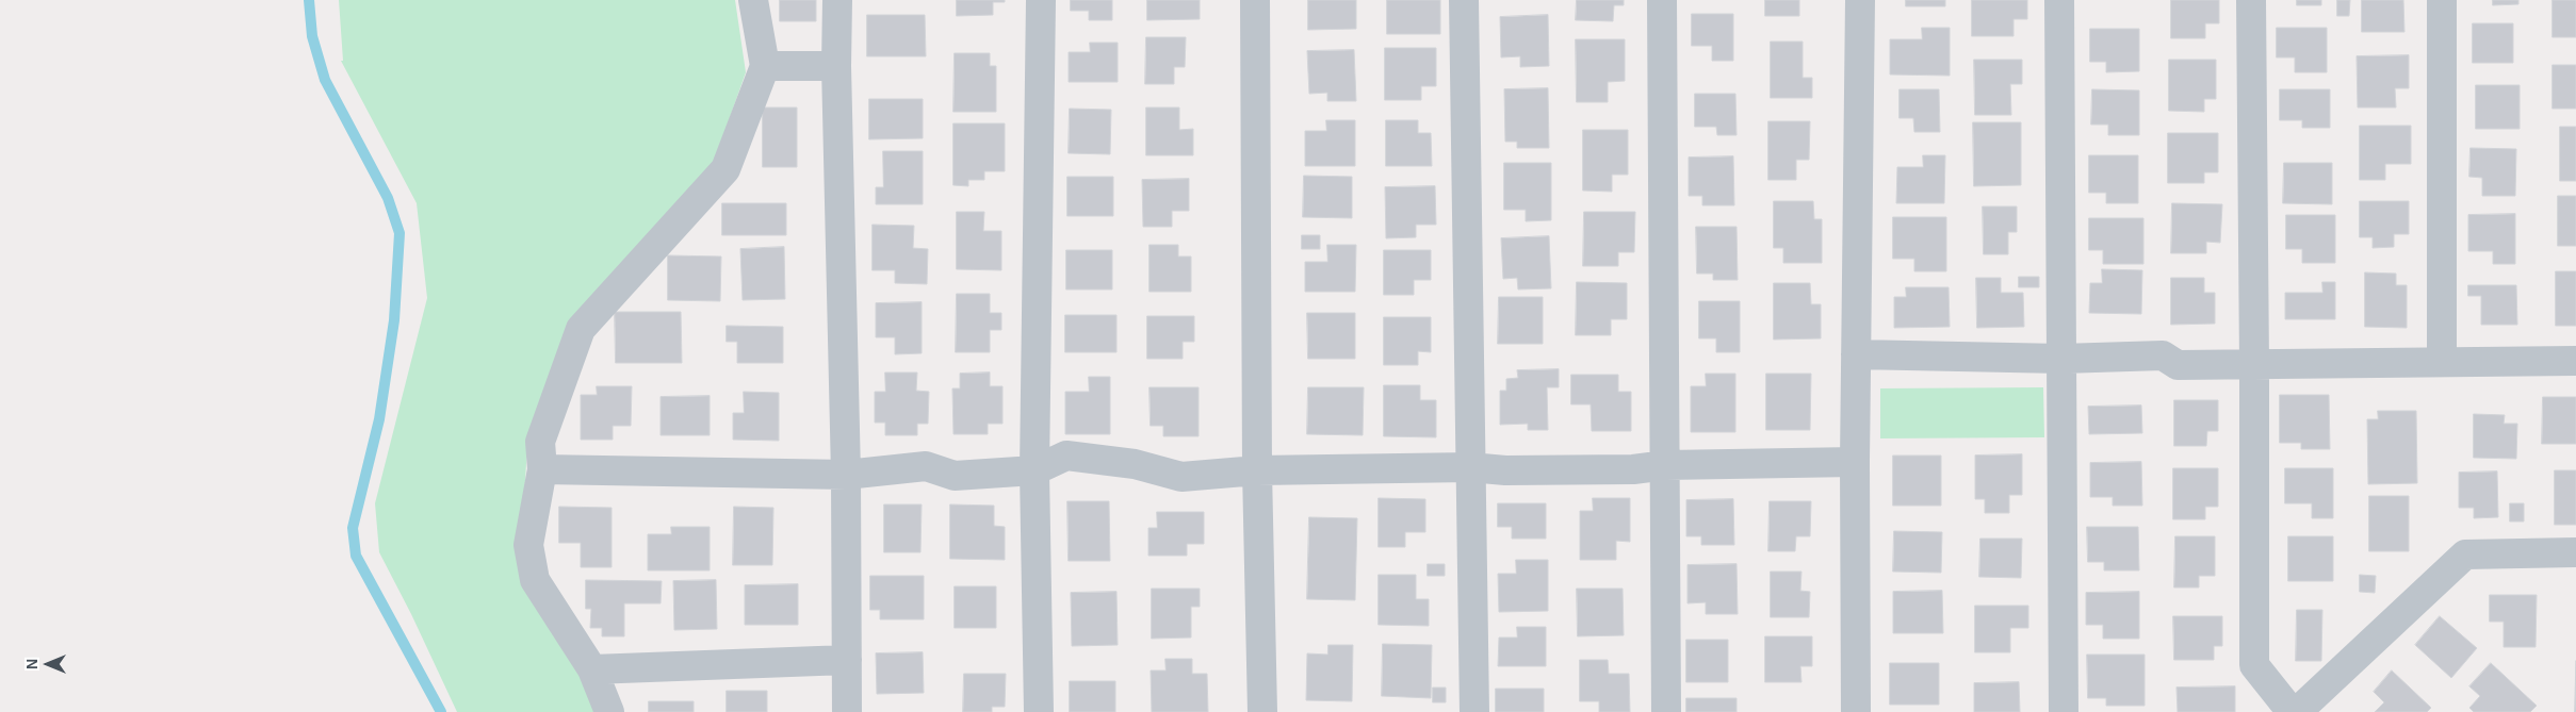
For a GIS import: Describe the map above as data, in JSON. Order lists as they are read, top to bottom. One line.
{"north":"left"}
